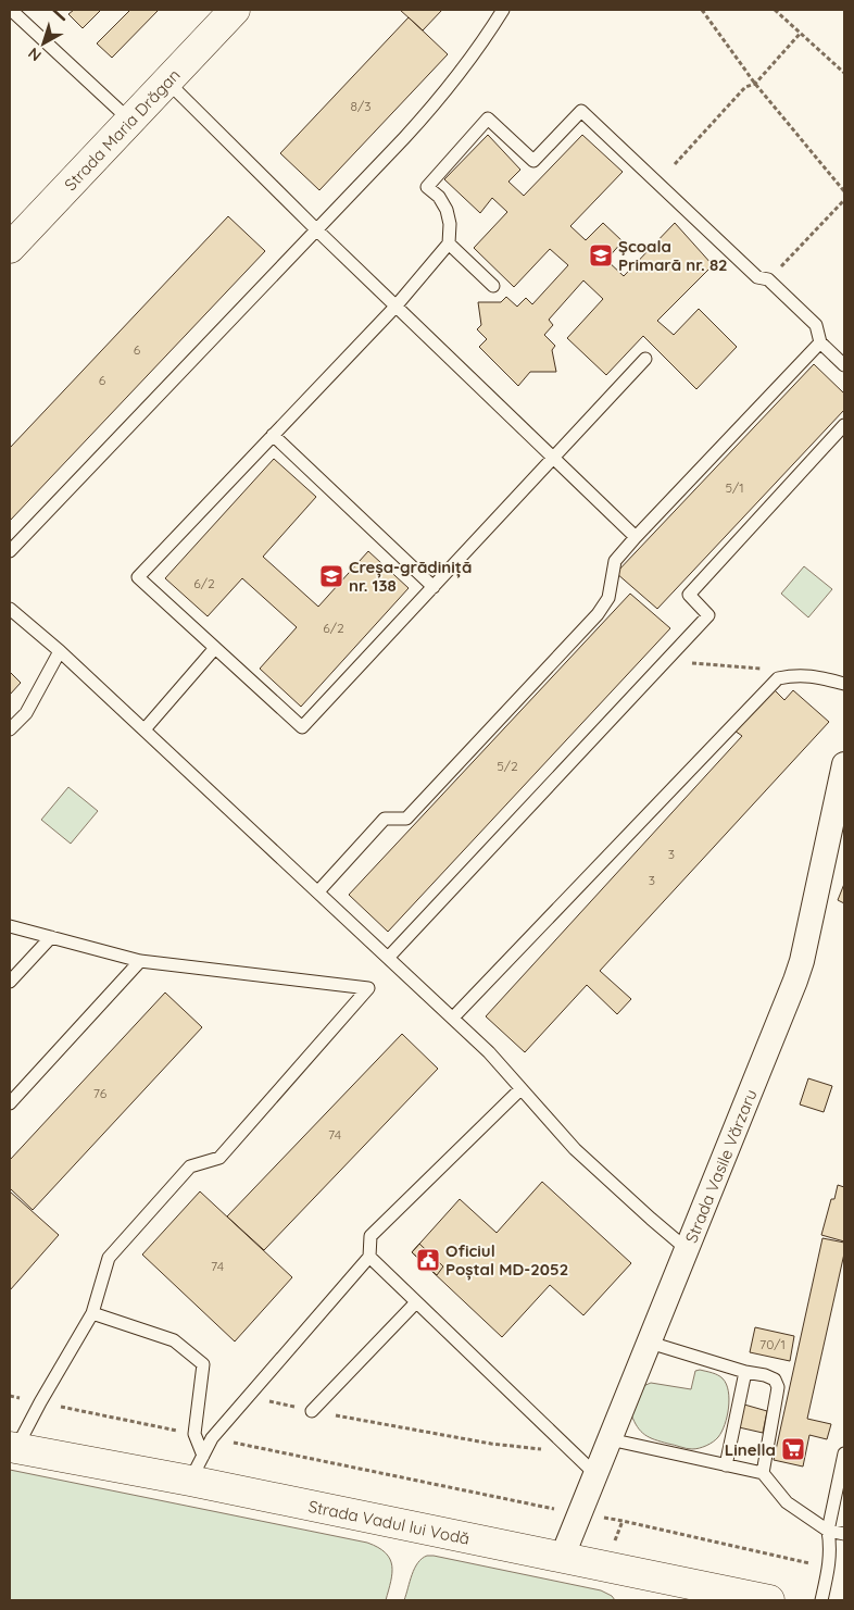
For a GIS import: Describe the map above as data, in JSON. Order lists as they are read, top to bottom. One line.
{"streets":{"main road":["Strada Maria Drăgan","Strada Vadul lui Vodă"],"street":["Strada Vasile Vărzaru"]},"crossings":[["Strada Vasile Vărzaru","Strada Vadul lui Vodă"]],"places":{"school or university":["Școala Primară nr. 82","Creșa-grădiniță nr. 138"],"public building":["Oficiul Poștal MD-2052"],"supermarket":["Linella"]},"house_numbers":["8/3","6","6","5/1","6/2","6/2","5/2","3","3","76","74","74","70/1"],"north":"bottom left"}
